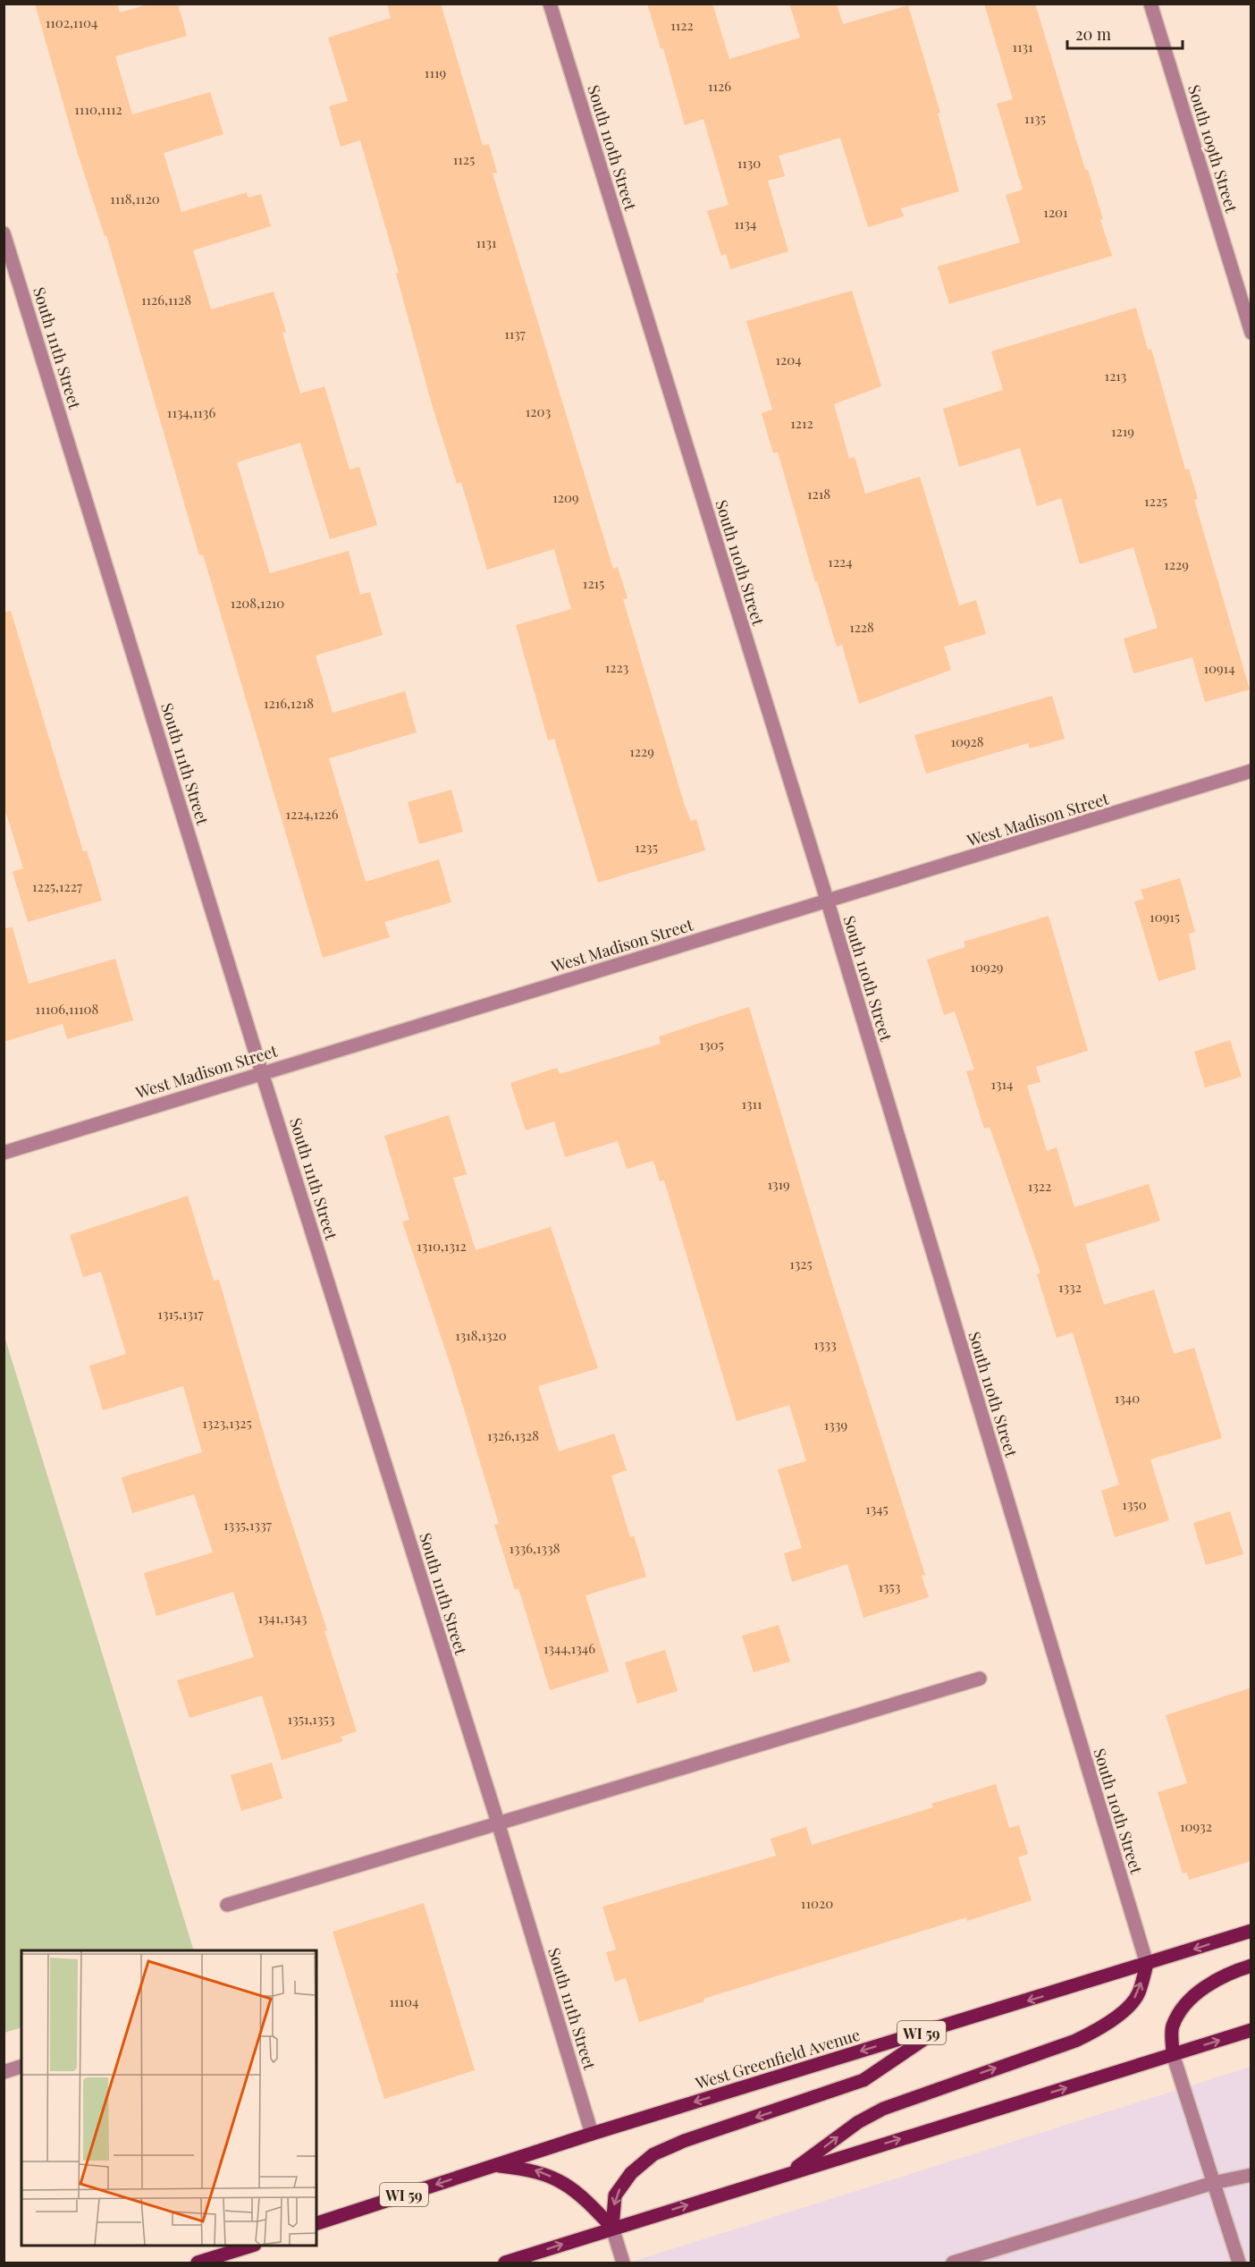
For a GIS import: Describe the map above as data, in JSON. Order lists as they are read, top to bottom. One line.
{"streets":{"main road":["WI 59","West Greenfield Avenue"],"street":["South 110th Street","South 109th Street","South 111th Street","West Madison Street"]},"crossings":[["South 110th Street","West Madison Street"],["South 110th Street","West Greenfield Avenue"],["South 111th Street","West Madison Street"],["South 111th Street","West Greenfield Avenue"]],"house_numbers":["1102,1104","1122","1131","1119","1126","1110,1112","1135","1125","1130","1118,1120","1201","1134","1131","1126,1128","1137","1204","1213","1203","1134,1136","1212","1219","1218","1209","1225","1224","1229","1215","1208,1210","1228","1223","10914","1216,1218","10928","1229","1224,1226","1235","1225,1227","10915","10929","11106,11108","1305","1314","1311","1319","1322","1310,1312","1325","1332","1315,1317","1318,1320","1333","1340","1323,1325","1339","1326,1328","1350","1345","1335,1337","1336,1338","1353","1341,1343","1344,1346","1351,1353","10932","11020","11104"],"scale_bar":"20 m"}
